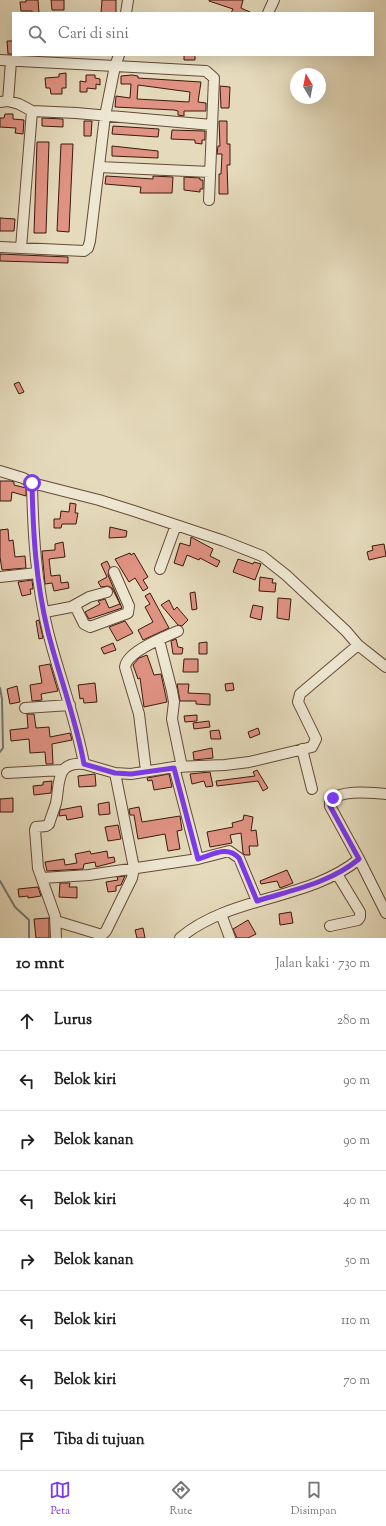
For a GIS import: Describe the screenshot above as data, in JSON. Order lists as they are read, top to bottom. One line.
{"north":"top","page":{"search":"Cari di sini","heading":["10 mnt","Jalan kaki · 730 m"],"list":[["Lurus","280 m"],["Belok kiri","90 m"],["Belok kanan","90 m"],["Belok kiri","40 m"],["Belok kanan","50 m"],["Belok kiri","110 m"],["Belok kiri","70 m"],"Tiba di tujuan"],"nav":["Peta","Rute","Disimpan"]}}
